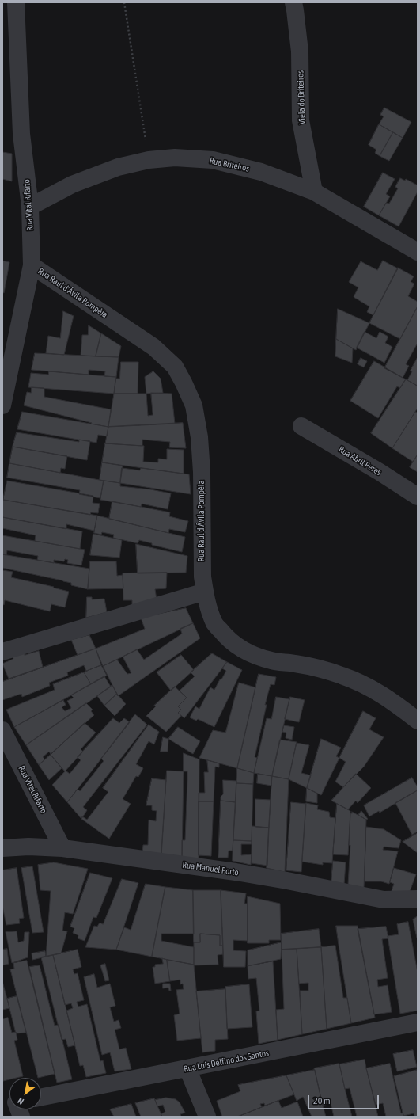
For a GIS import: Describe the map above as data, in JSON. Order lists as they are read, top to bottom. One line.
{"streets":{"street":["Viela do Briteiros","Rua Briteiros","Rua Vital Rifarto","Rua Raul d'Ávila Pompéia","Rua Abril Peres","Rua Manuel Porto","Rua Luís Delfino dos Santos"]},"crossings":[["Viela do Briteiros","Rua Briteiros"],["Rua Briteiros","Rua Vital Rifarto"],["Rua Vital Rifarto","Rua Raul d'Ávila Pompéia"],["Rua Vital Rifarto","Rua Manuel Porto"]],"scale_bar":"20 m","north":"bottom left"}
